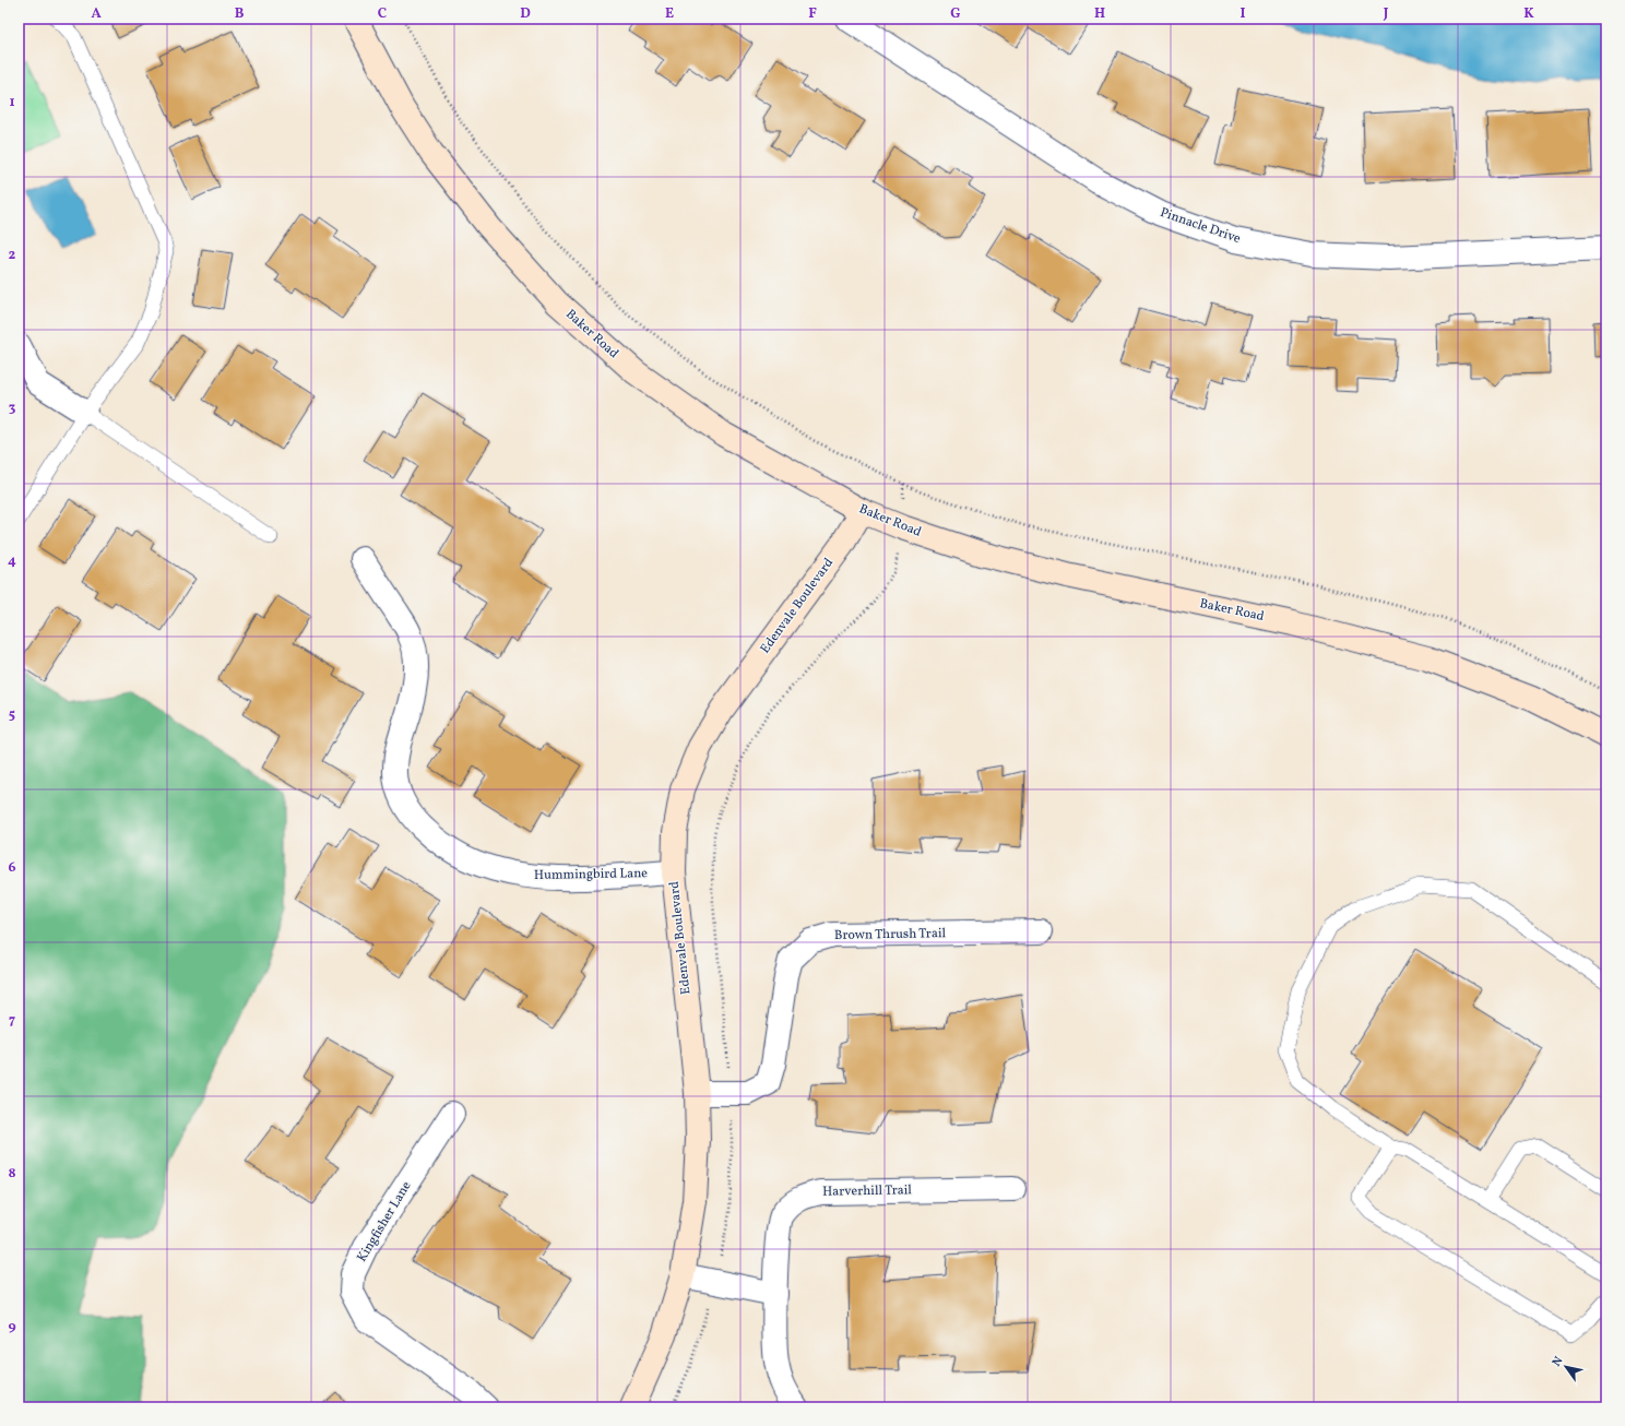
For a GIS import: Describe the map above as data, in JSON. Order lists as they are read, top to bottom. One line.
{"streets":{"main road":["Baker Road","Edenvale Boulevard"],"street":["Pinnacle Drive","Hummingbird Lane","Brown Thrush Trail","Harverhill Trail","Kingfisher Lane"]},"crossings":[["Baker Road","Edenvale Boulevard"],["Edenvale Boulevard","Hummingbird Lane"],["Edenvale Boulevard","Brown Thrush Trail"]],"north":"top left","grid":{"columns":["A","B","C","D","E","F","G","H","I","J","K"],"rows":["1","2","3","4","5","6","7","8","9"]}}
